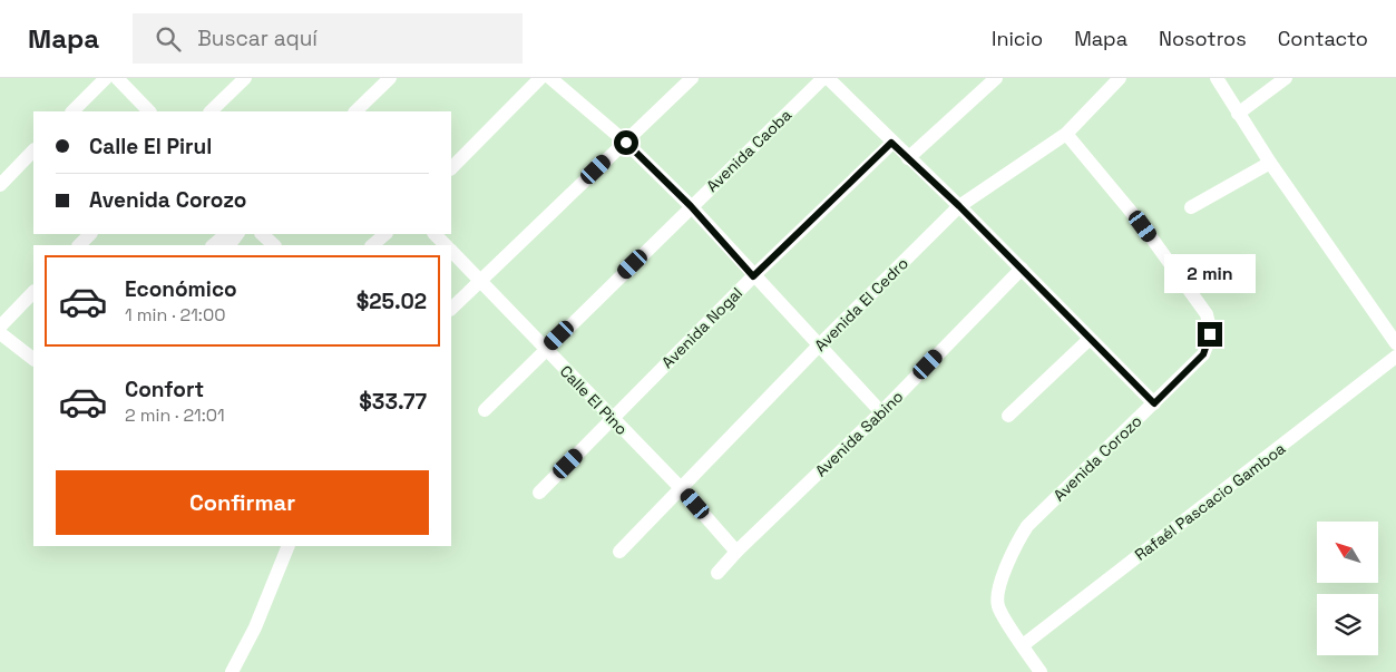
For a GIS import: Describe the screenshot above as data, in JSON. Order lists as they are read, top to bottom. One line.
{"streets":{"street":["Avenida Caoba","Avenida El Cedro","Avenida Nogal","Calle El Pino","Avenida Sabino","Avenida Corozo","Rafaél Pascacio Gamboa"]},"crossings":[["Avenida Caoba","Calle El Pino"],["Avenida El Cedro","Calle El Pino"],["Avenida El Cedro","Avenida Corozo"],["Avenida Nogal","Calle El Pino"],["Calle El Pino","Avenida Sabino"],["Avenida Corozo","Rafaél Pascacio Gamboa"]],"north":"top left","page":{"header":"Mapa","search":"Buscar aquí","nav":["Inicio","Mapa","Nosotros","Contacto"],"banner":["Calle El Pirul","Avenida Corozo"],"bubble":"2 min","list":[{"name":"Económico","note":"1 min · 21:00","value":"$25.02"},{"name":"Confort","note":"2 min · 21:01","value":"$33.77"}],"buttons":"Confirmar"}}
